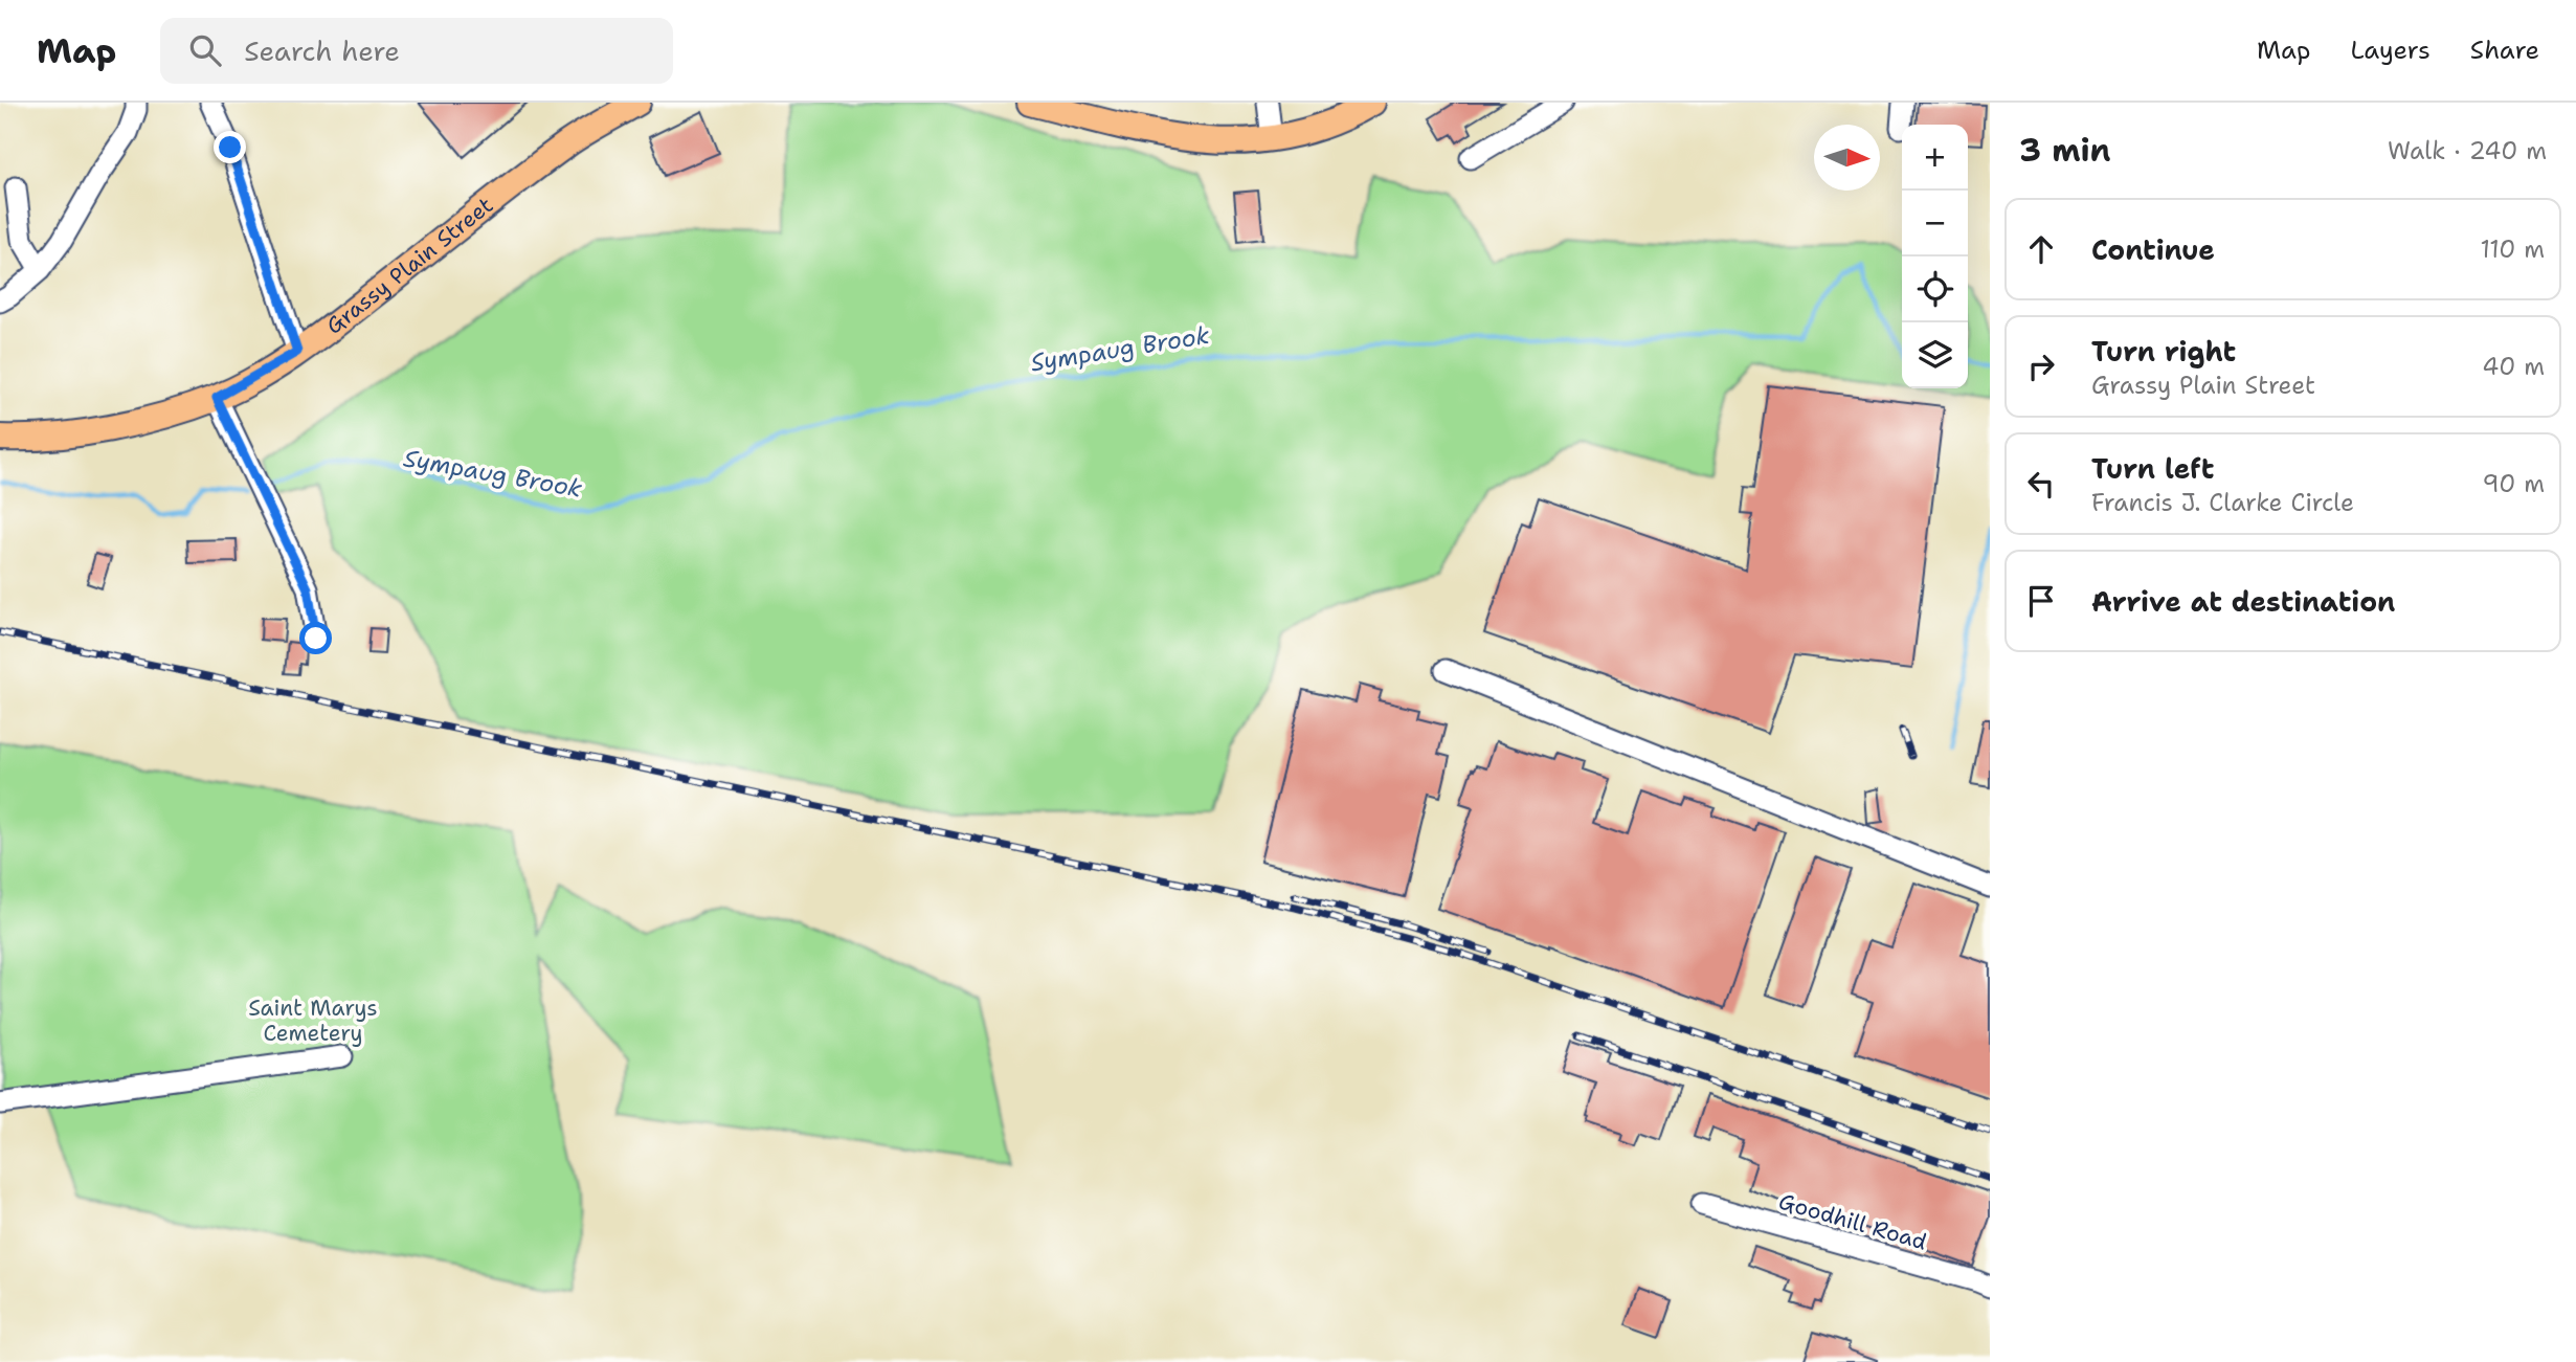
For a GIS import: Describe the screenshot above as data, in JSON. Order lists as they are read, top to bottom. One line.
{"streets":{"main road":["Grassy Plain Street"],"street":["Goodhill Road"]},"water":["Sympaug Brook"],"parks":["Saint Marys Cemetery"],"north":"right","page":{"header":"Map","search":"Search here","nav":["Map","Layers","Share"],"heading":["3 min","Walk · 240 m"],"map_buttons":["+","−"],"list":[["Continue","110 m"],["Turn right","Grassy Plain Street","40 m"],["Turn left","Francis J. Clarke Circle","90 m"],"Arrive at destination"]}}
